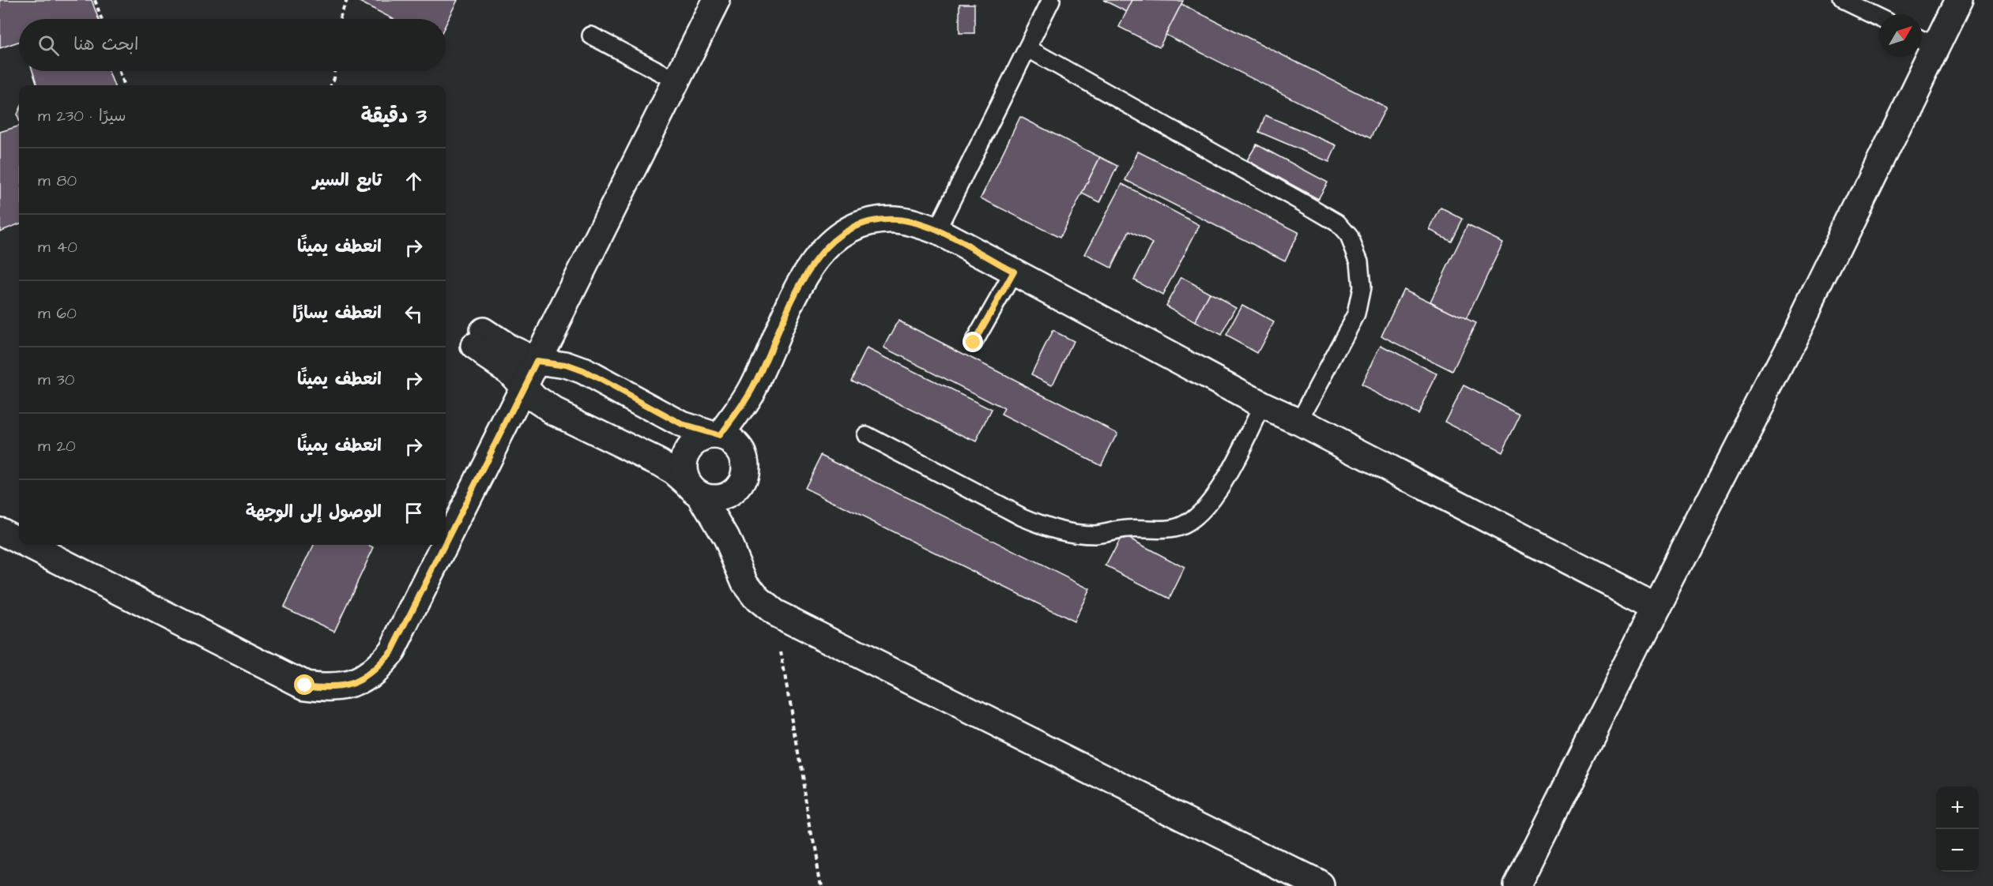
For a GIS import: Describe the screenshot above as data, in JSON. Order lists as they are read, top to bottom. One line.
{"north":"top right","page":{"search":"ابحث هنا","heading":["3 دقيقة","سيرًا · 230 m"],"list":[["تابع السير","80 m"],["انعطف يمينًا","40 m"],["انعطف يسارًا","60 m"],["انعطف يمينًا","30 m"],["انعطف يمينًا","20 m"],"الوصول إلى الوجهة"],"map_buttons":["+","−"]}}
